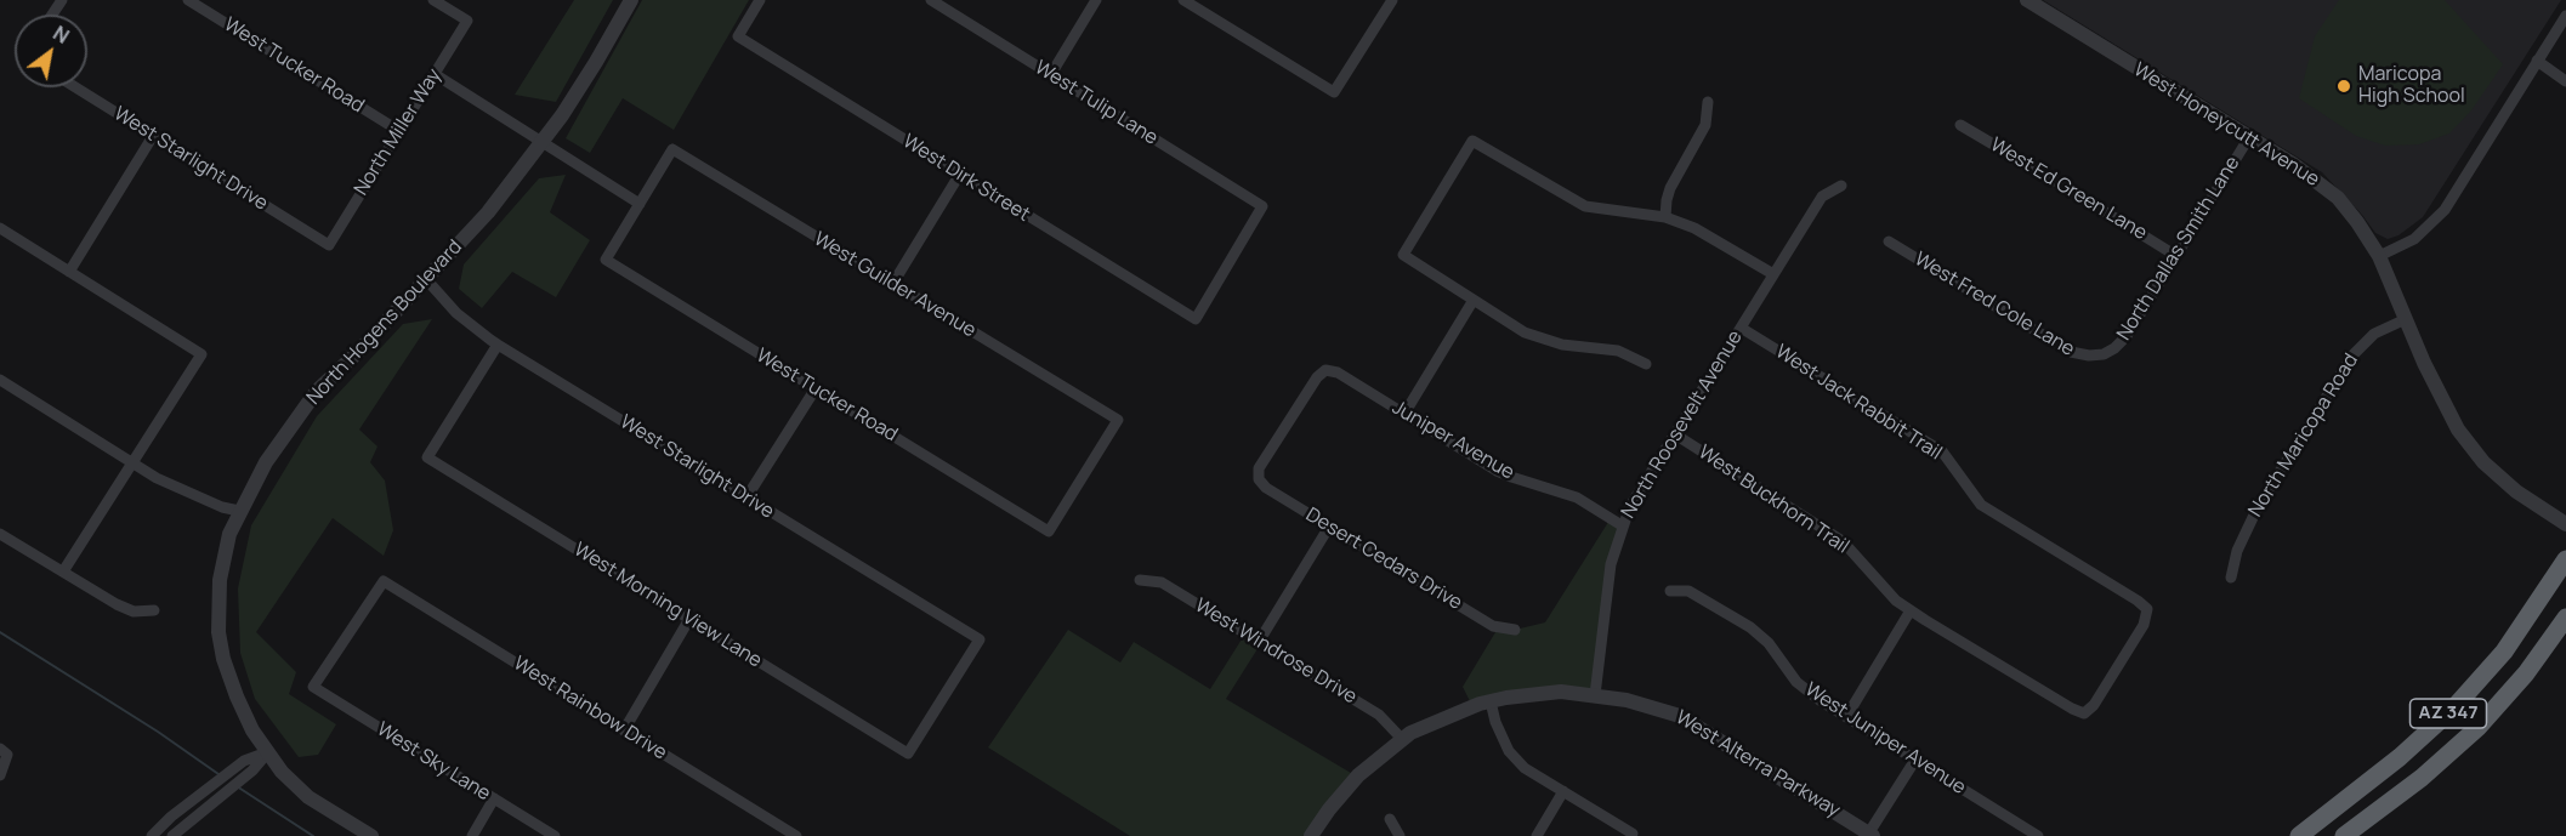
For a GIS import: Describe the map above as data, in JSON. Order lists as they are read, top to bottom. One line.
{"streets":{"highway":["AZ 347"],"street":["West Tucker Road","West Tulip Lane","West Honeycutt Avenue","North Miller Way","West Starlight Drive","West Dirk Street","West Ed Green Lane","North Dallas Smith Lane","West Guilder Avenue","West Fred Cole Lane","North Hogens Boulevard","West Jack Rabbit Trail","North Roosevelt Avenue","North Maricopa Road","Juniper Avenue","West Buckhorn Trail","Desert Cedars Drive","West Morning View Lane","West Windrose Drive","West Rainbow Drive","West Juniper Avenue","West Sky Lane","West Alterra Parkway"]},"crossings":[["West Tucker Road","North Miller Way"],["West Tucker Road","West Guilder Avenue"],["West Tulip Lane","West Dirk Street"],["West Honeycutt Avenue","North Dallas Smith Lane"],["West Honeycutt Avenue","North Maricopa Road"],["North Miller Way","West Starlight Drive"],["West Starlight Drive","North Hogens Boulevard"],["West Starlight Drive","West Morning View Lane"],["West Ed Green Lane","North Dallas Smith Lane"],["North Dallas Smith Lane","West Fred Cole Lane"],["West Jack Rabbit Trail","North Roosevelt Avenue"],["West Jack Rabbit Trail","West Buckhorn Trail"],["North Roosevelt Avenue","Juniper Avenue"],["North Roosevelt Avenue","West Buckhorn Trail"],["North Roosevelt Avenue","West Alterra Parkway"],["Juniper Avenue","Desert Cedars Drive"],["West Windrose Drive","West Alterra Parkway"],["West Rainbow Drive","West Sky Lane"]],"places":["Maricopa High School"],"north":"top right"}
